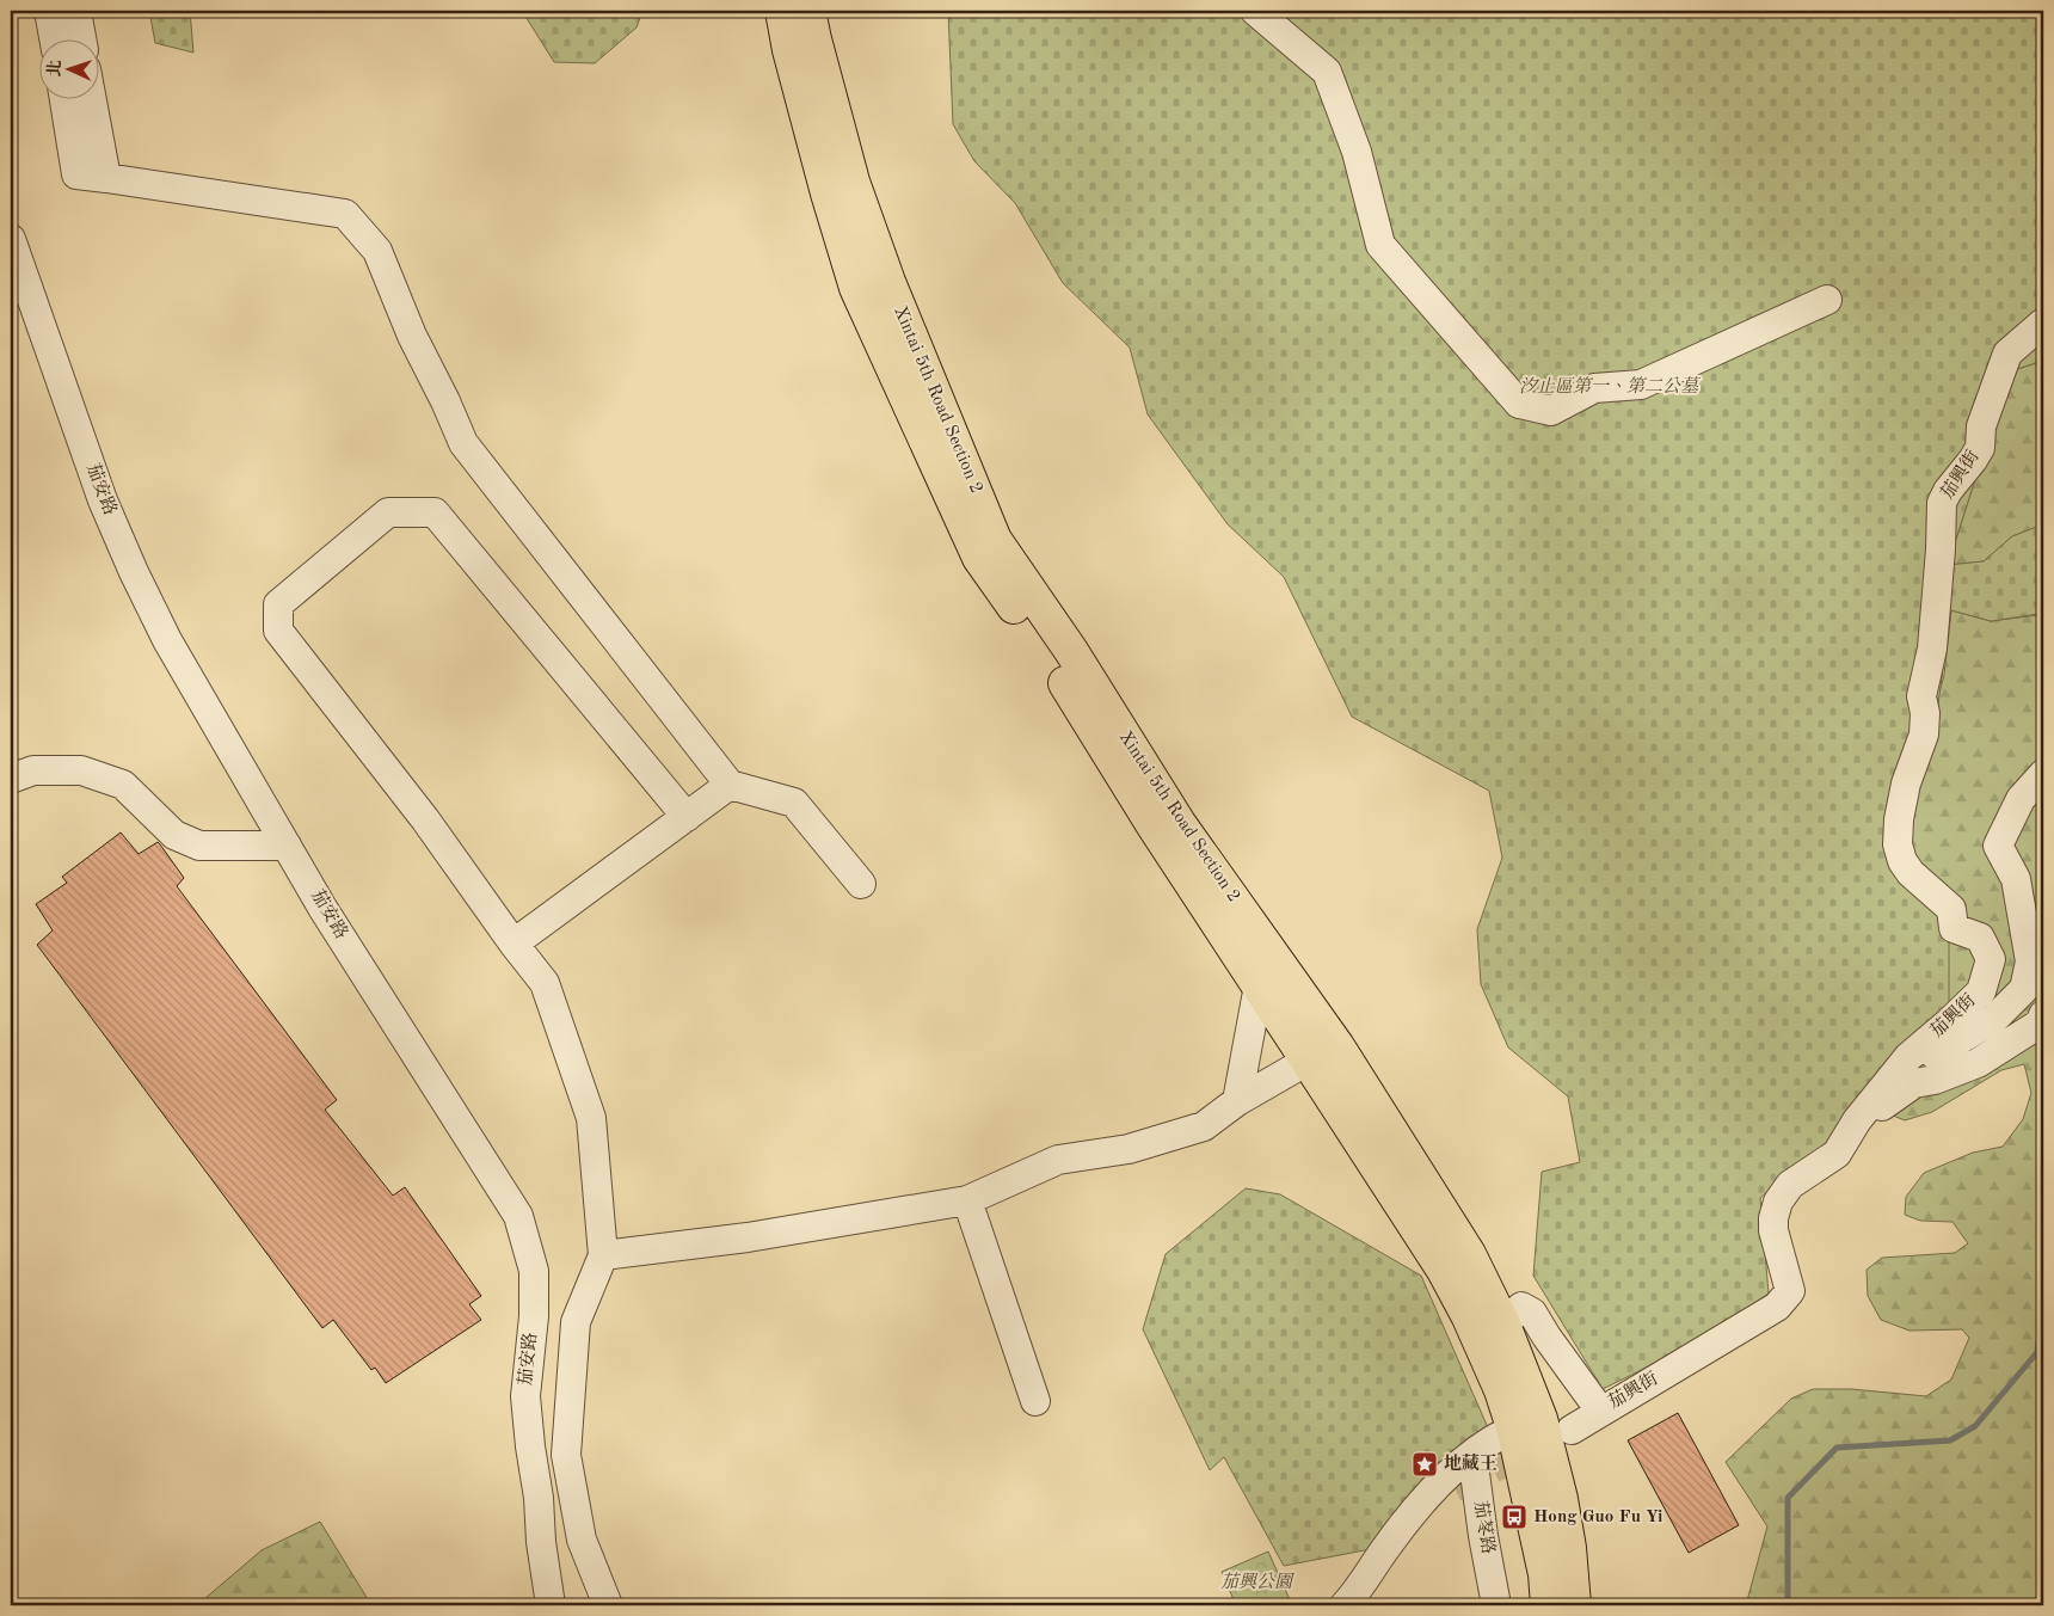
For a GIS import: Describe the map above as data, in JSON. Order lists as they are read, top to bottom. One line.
{"streets":{"main road":["Xintai 5th Road Section 2"],"street":["茄興街","茄安路","茄苳路"]},"parks":["汐止區第一、第二公墓","茄興公園"],"places":{"place":["地藏王"],"bus stop":["Hong Guo Fu Yi"]},"north":"left"}
